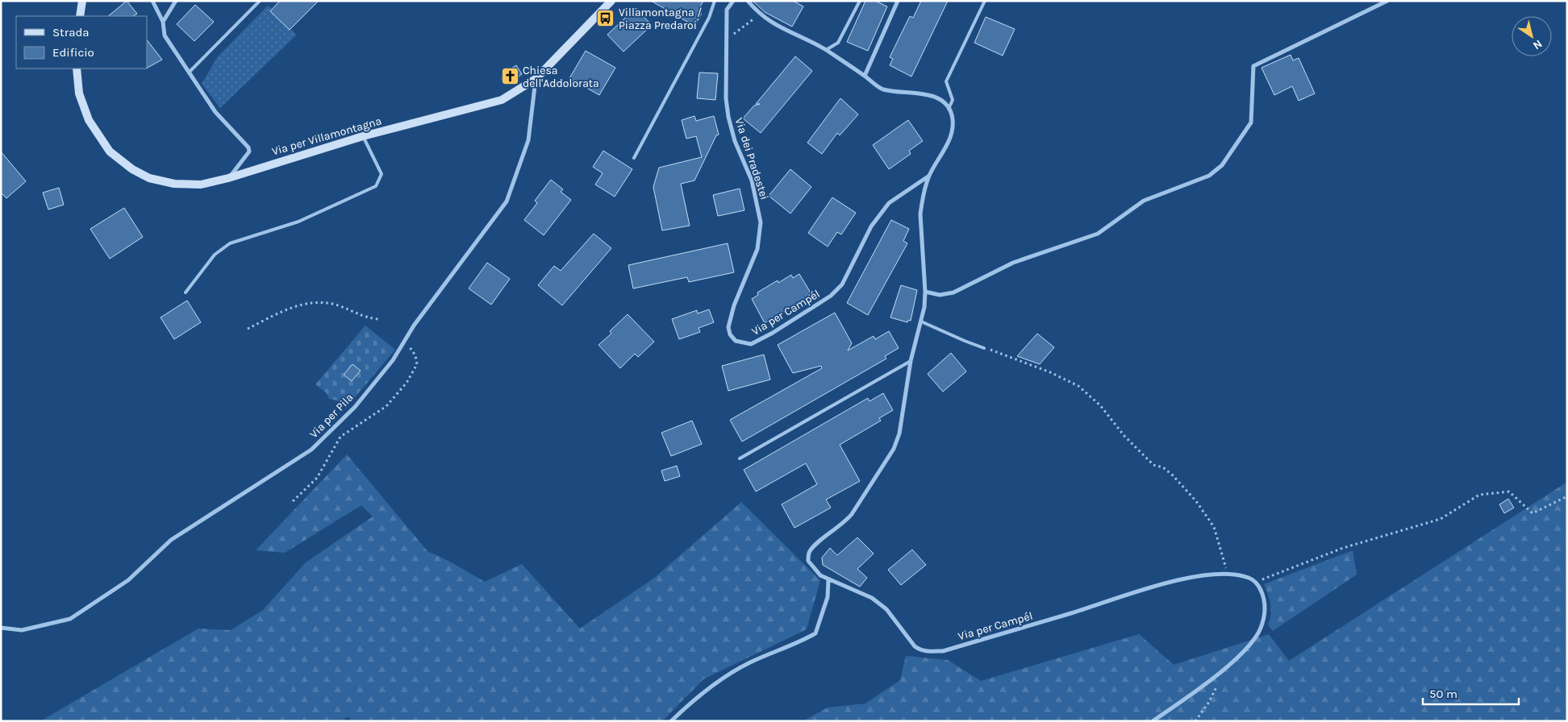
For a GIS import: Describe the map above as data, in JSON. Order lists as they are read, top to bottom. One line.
{"streets":{"street":["Via per Villamontagna","Via dei Pradestei","Via per Campél","Via per Pila"]},"crossings":[["Via per Villamontagna","Via per Pila"],["Via dei Pradestei","Via per Campél"]],"places":{"bus stop":["Villamontagna / Piazza Predaroi"],"church":["Chiesa dell'Addolorata"]},"legend":["Strada","Edificio"],"scale_bar":"50 m","north":"bottom right"}
